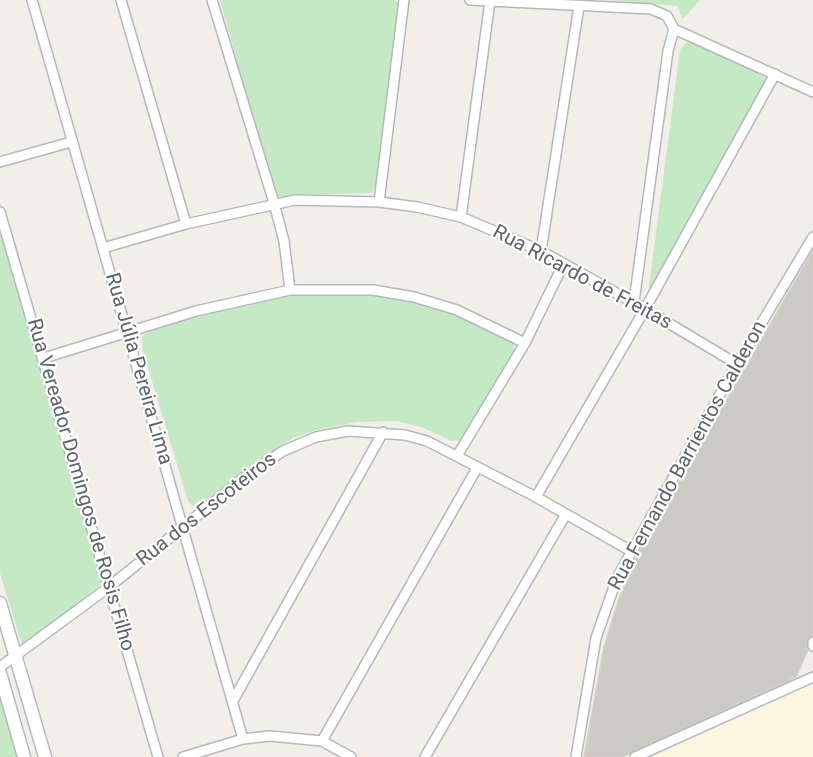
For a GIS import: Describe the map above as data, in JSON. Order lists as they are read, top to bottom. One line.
{"streets":{"street":["Rua Ricardo de Freitas","Rua Júlia Pereira Lima","Rua Fernando Barrientos Calderon","Rua Vereador Domingos de Rosis Filho","Rua dos Escoteiros"]},"crossings":[["Rua Ricardo de Freitas","Rua Júlia Pereira Lima"],["Rua Ricardo de Freitas","Rua Fernando Barrientos Calderon"],["Rua Júlia Pereira Lima","Rua dos Escoteiros"],["Rua Fernando Barrientos Calderon","Rua dos Escoteiros"],["Rua Vereador Domingos de Rosis Filho","Rua dos Escoteiros"]]}
